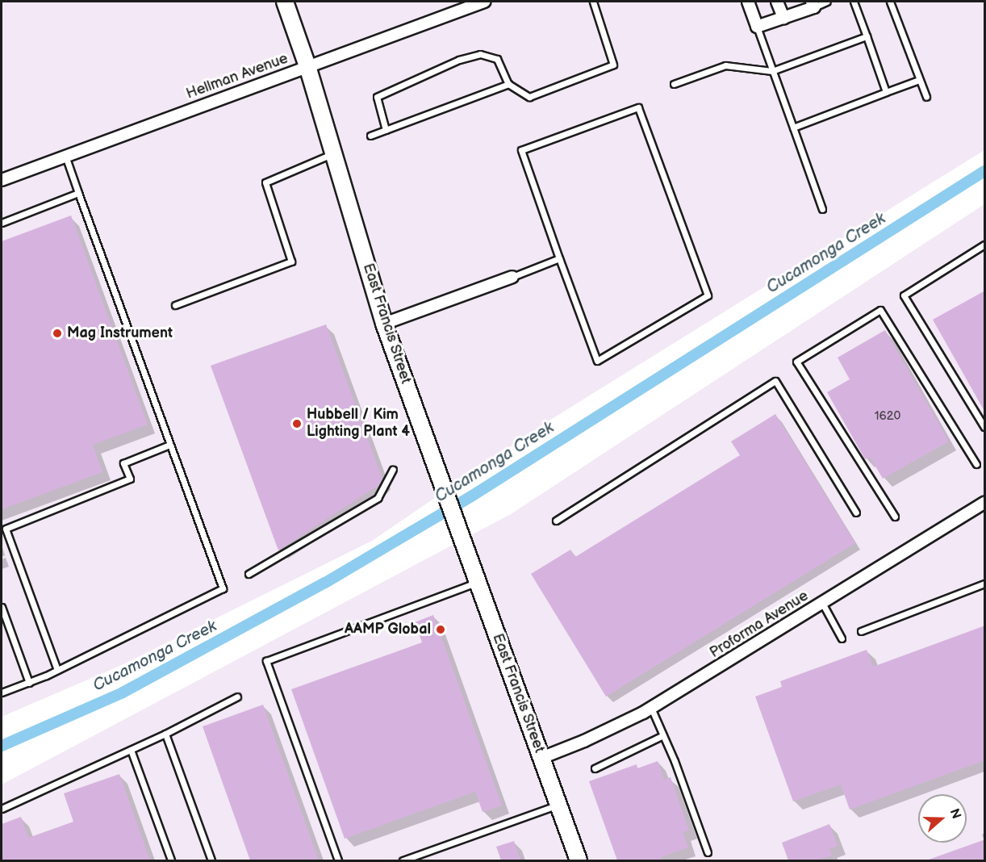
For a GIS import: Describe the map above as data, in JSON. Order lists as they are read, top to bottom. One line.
{"streets":{"street":["Hellman Avenue","East Francis Street","Proforma Avenue"]},"crossings":[["Hellman Avenue","East Francis Street"],["East Francis Street","Proforma Avenue"]],"water":["Cucamonga Creek"],"places":["Mag Instrument","Hubbell / Kim Lighting Plant 4","AAMP Global"],"house_numbers":["1620"],"north":"right"}
